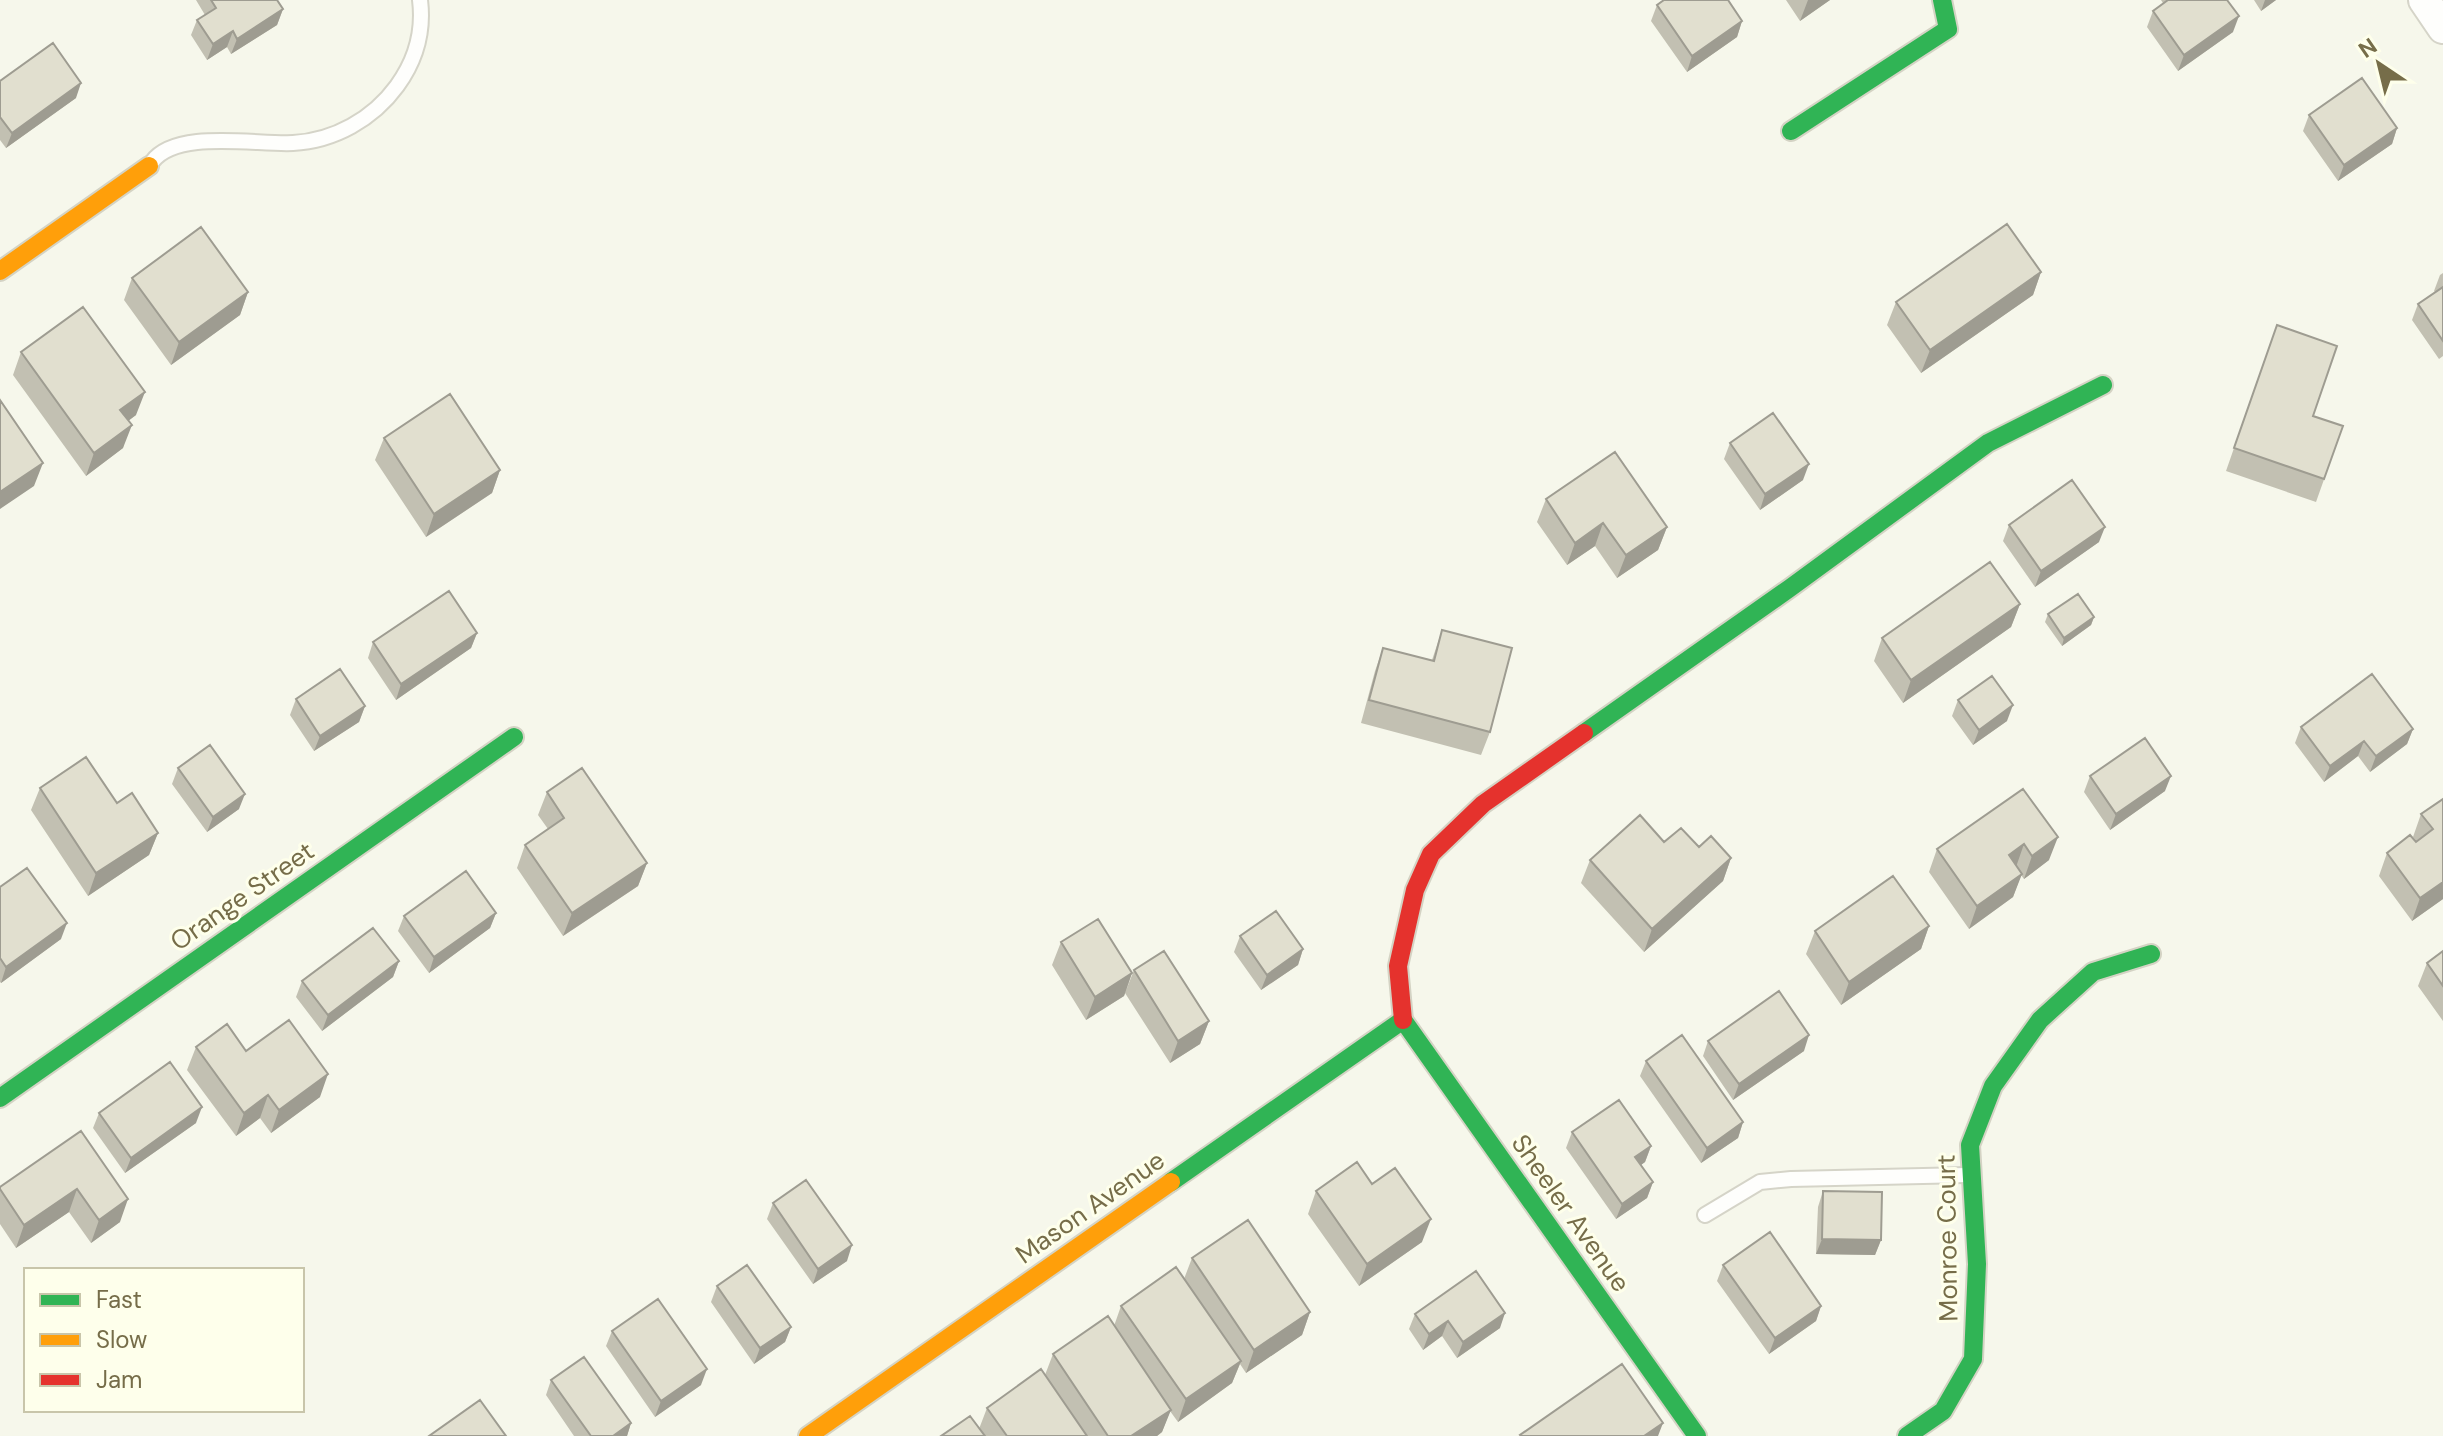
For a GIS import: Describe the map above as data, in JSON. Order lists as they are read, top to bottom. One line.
{"streets":{"street":["Orange Street","Mason Avenue","Sheeler Avenue","Monroe Court"]},"crossings":[["Mason Avenue","Sheeler Avenue"]],"legend":["Fast","Slow","Jam"],"north":"top left"}
